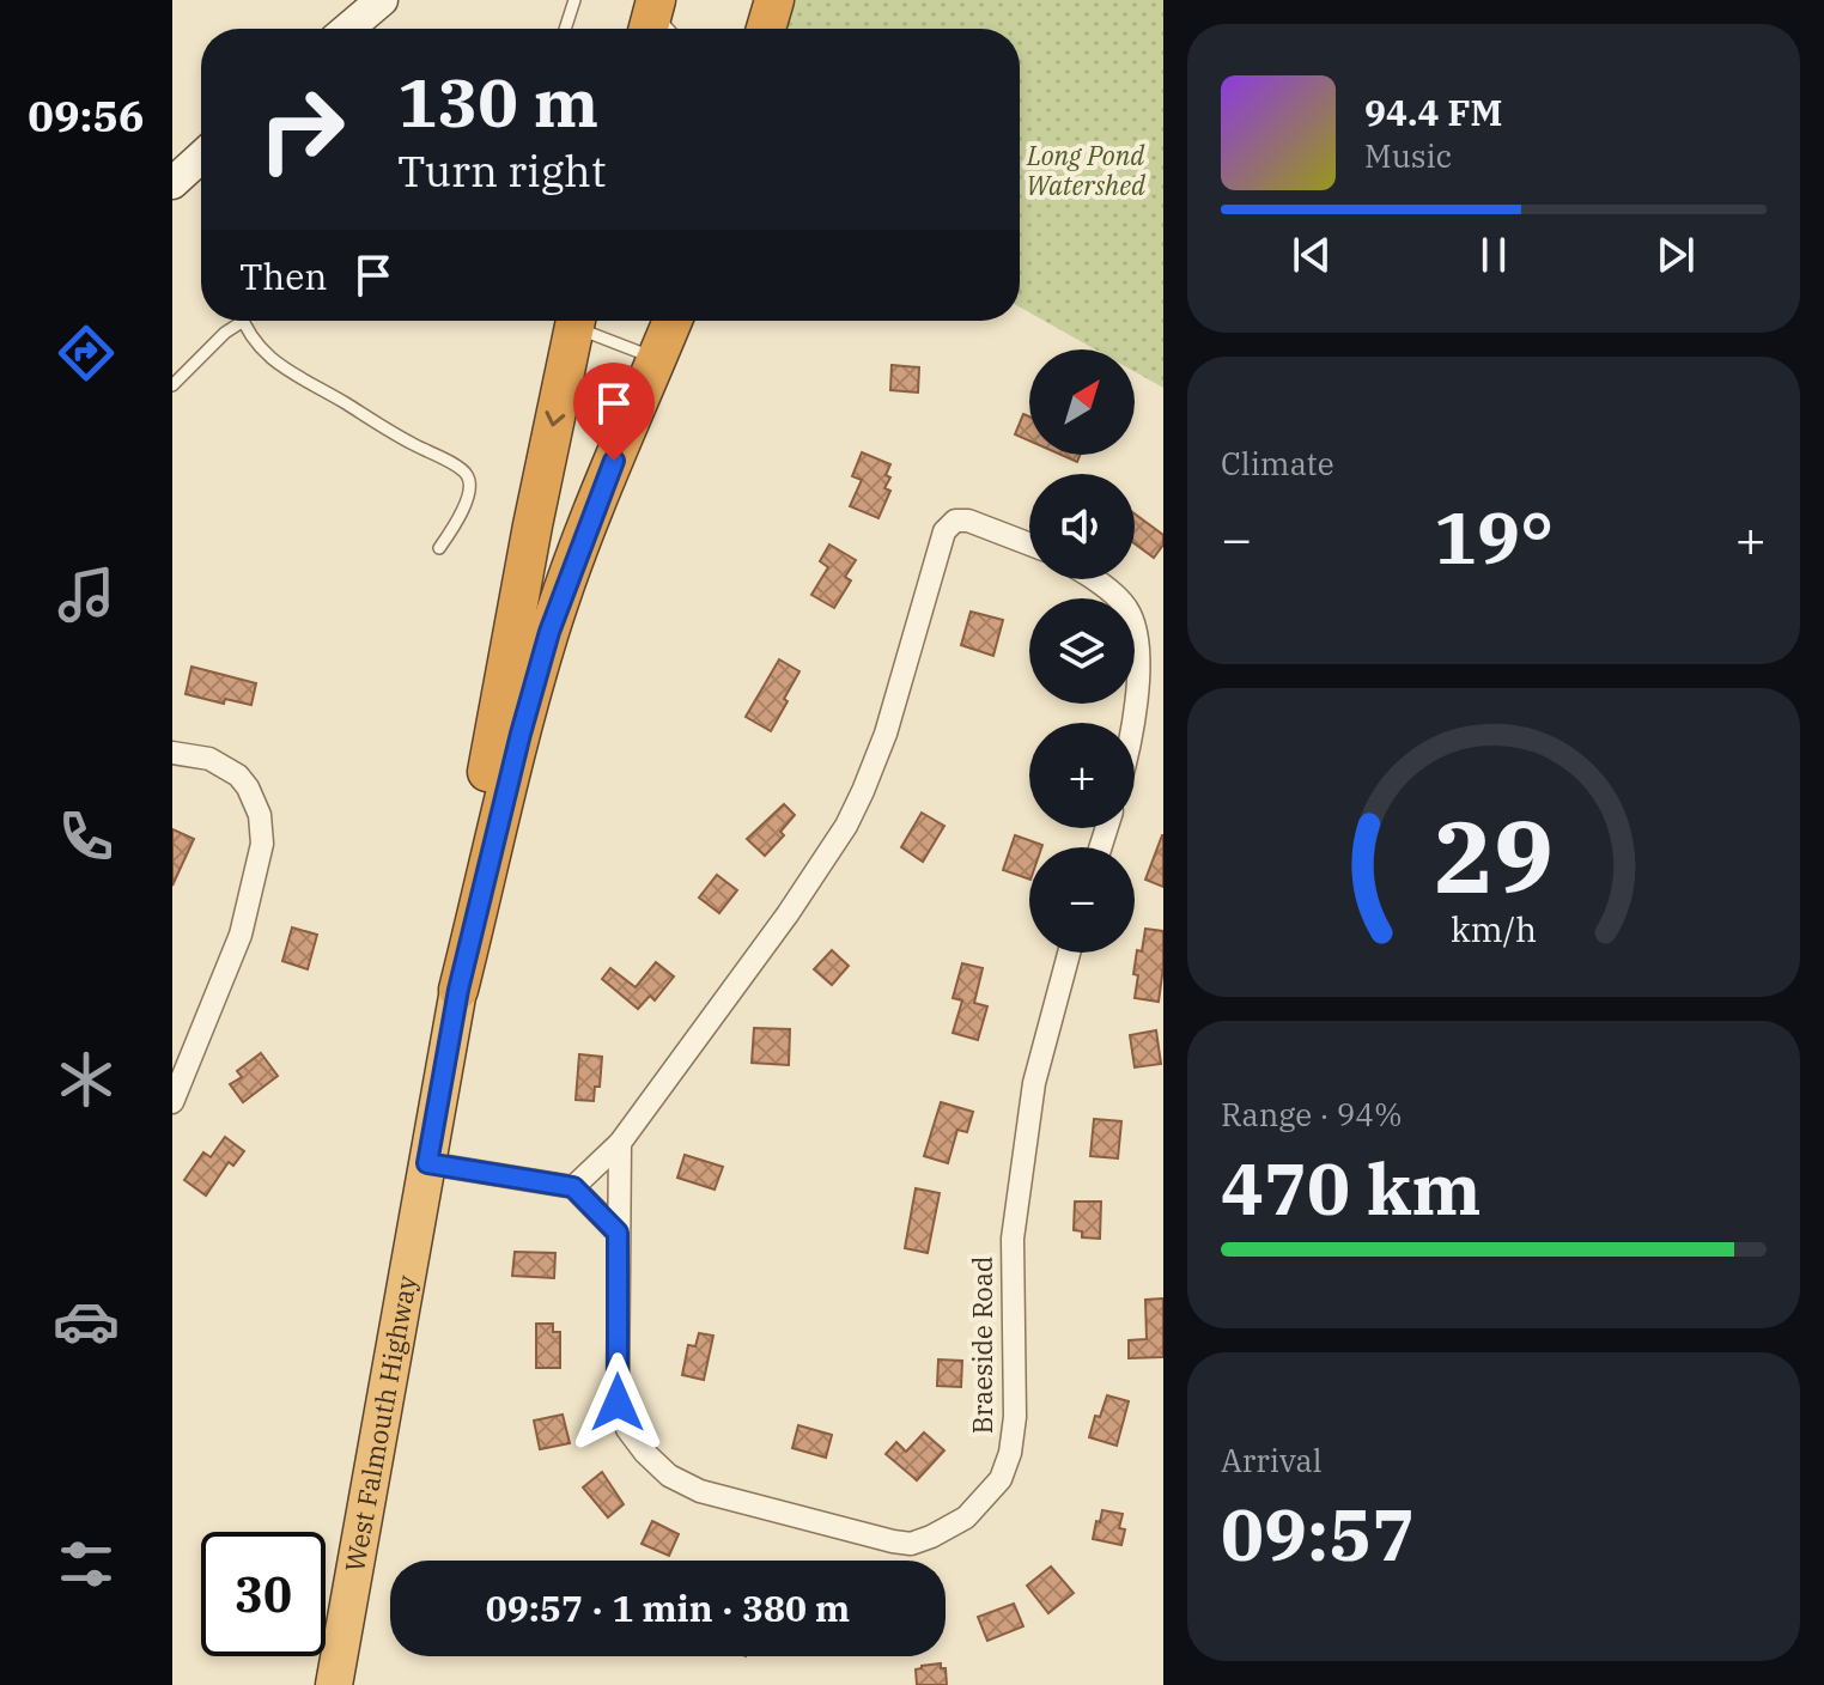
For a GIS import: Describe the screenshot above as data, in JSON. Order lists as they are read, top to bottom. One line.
{"streets":{"highway":["West Falmouth Highway"],"street":["Braeside Road"]},"parks":["Long Pond Watershed"],"north":"top right","page":{"tabs":"09:56","turn":["130 m","Turn right"],"song":["94.4 FM","Music"],"then":"Then","map_buttons":["+","−"],"tile":["Climate",["Range · 94%","470 km"],["Arrival","09:57"]],"heat":["−","19°","+"],"limit":"30","trip":"09:57 · 1 min · 380 m","gauge":["29","km/h"]}}
